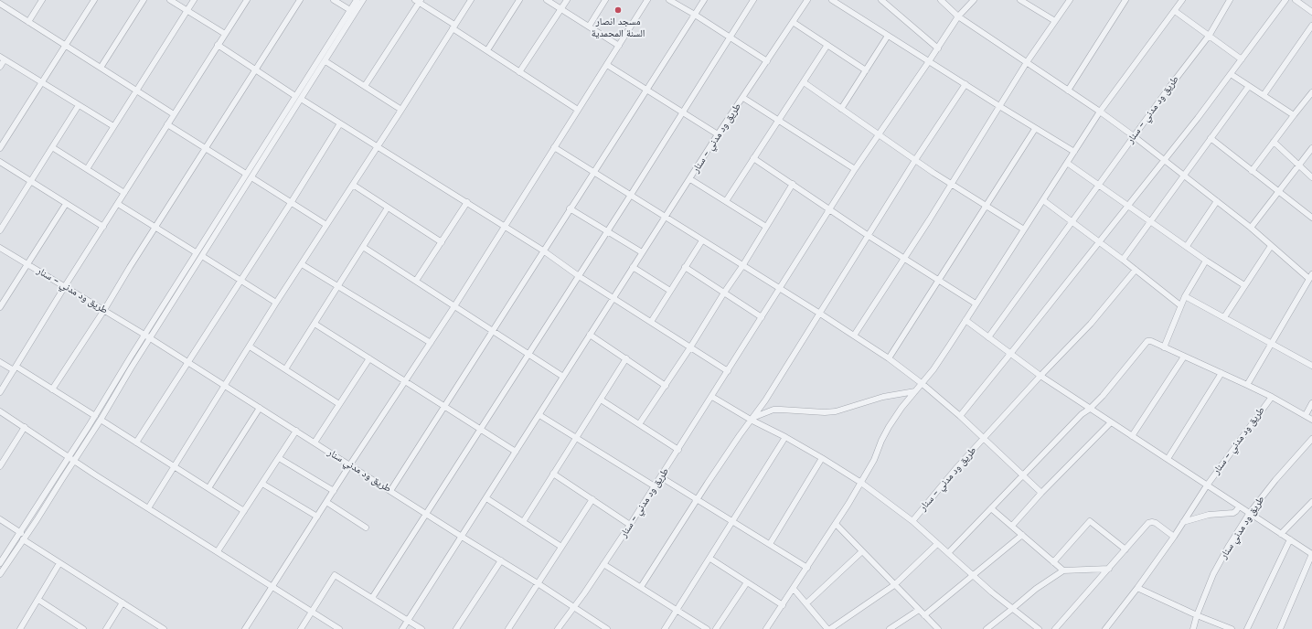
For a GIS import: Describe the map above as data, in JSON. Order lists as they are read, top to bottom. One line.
{"streets":{"street":["طريق ود مدني - سنار","طريق ود مدني سنار"]},"crossings":[["طريق ود مدني - سنار","طريق ود مدني سنار"]],"places":["مسجد انصار السنة المحمدية"]}
